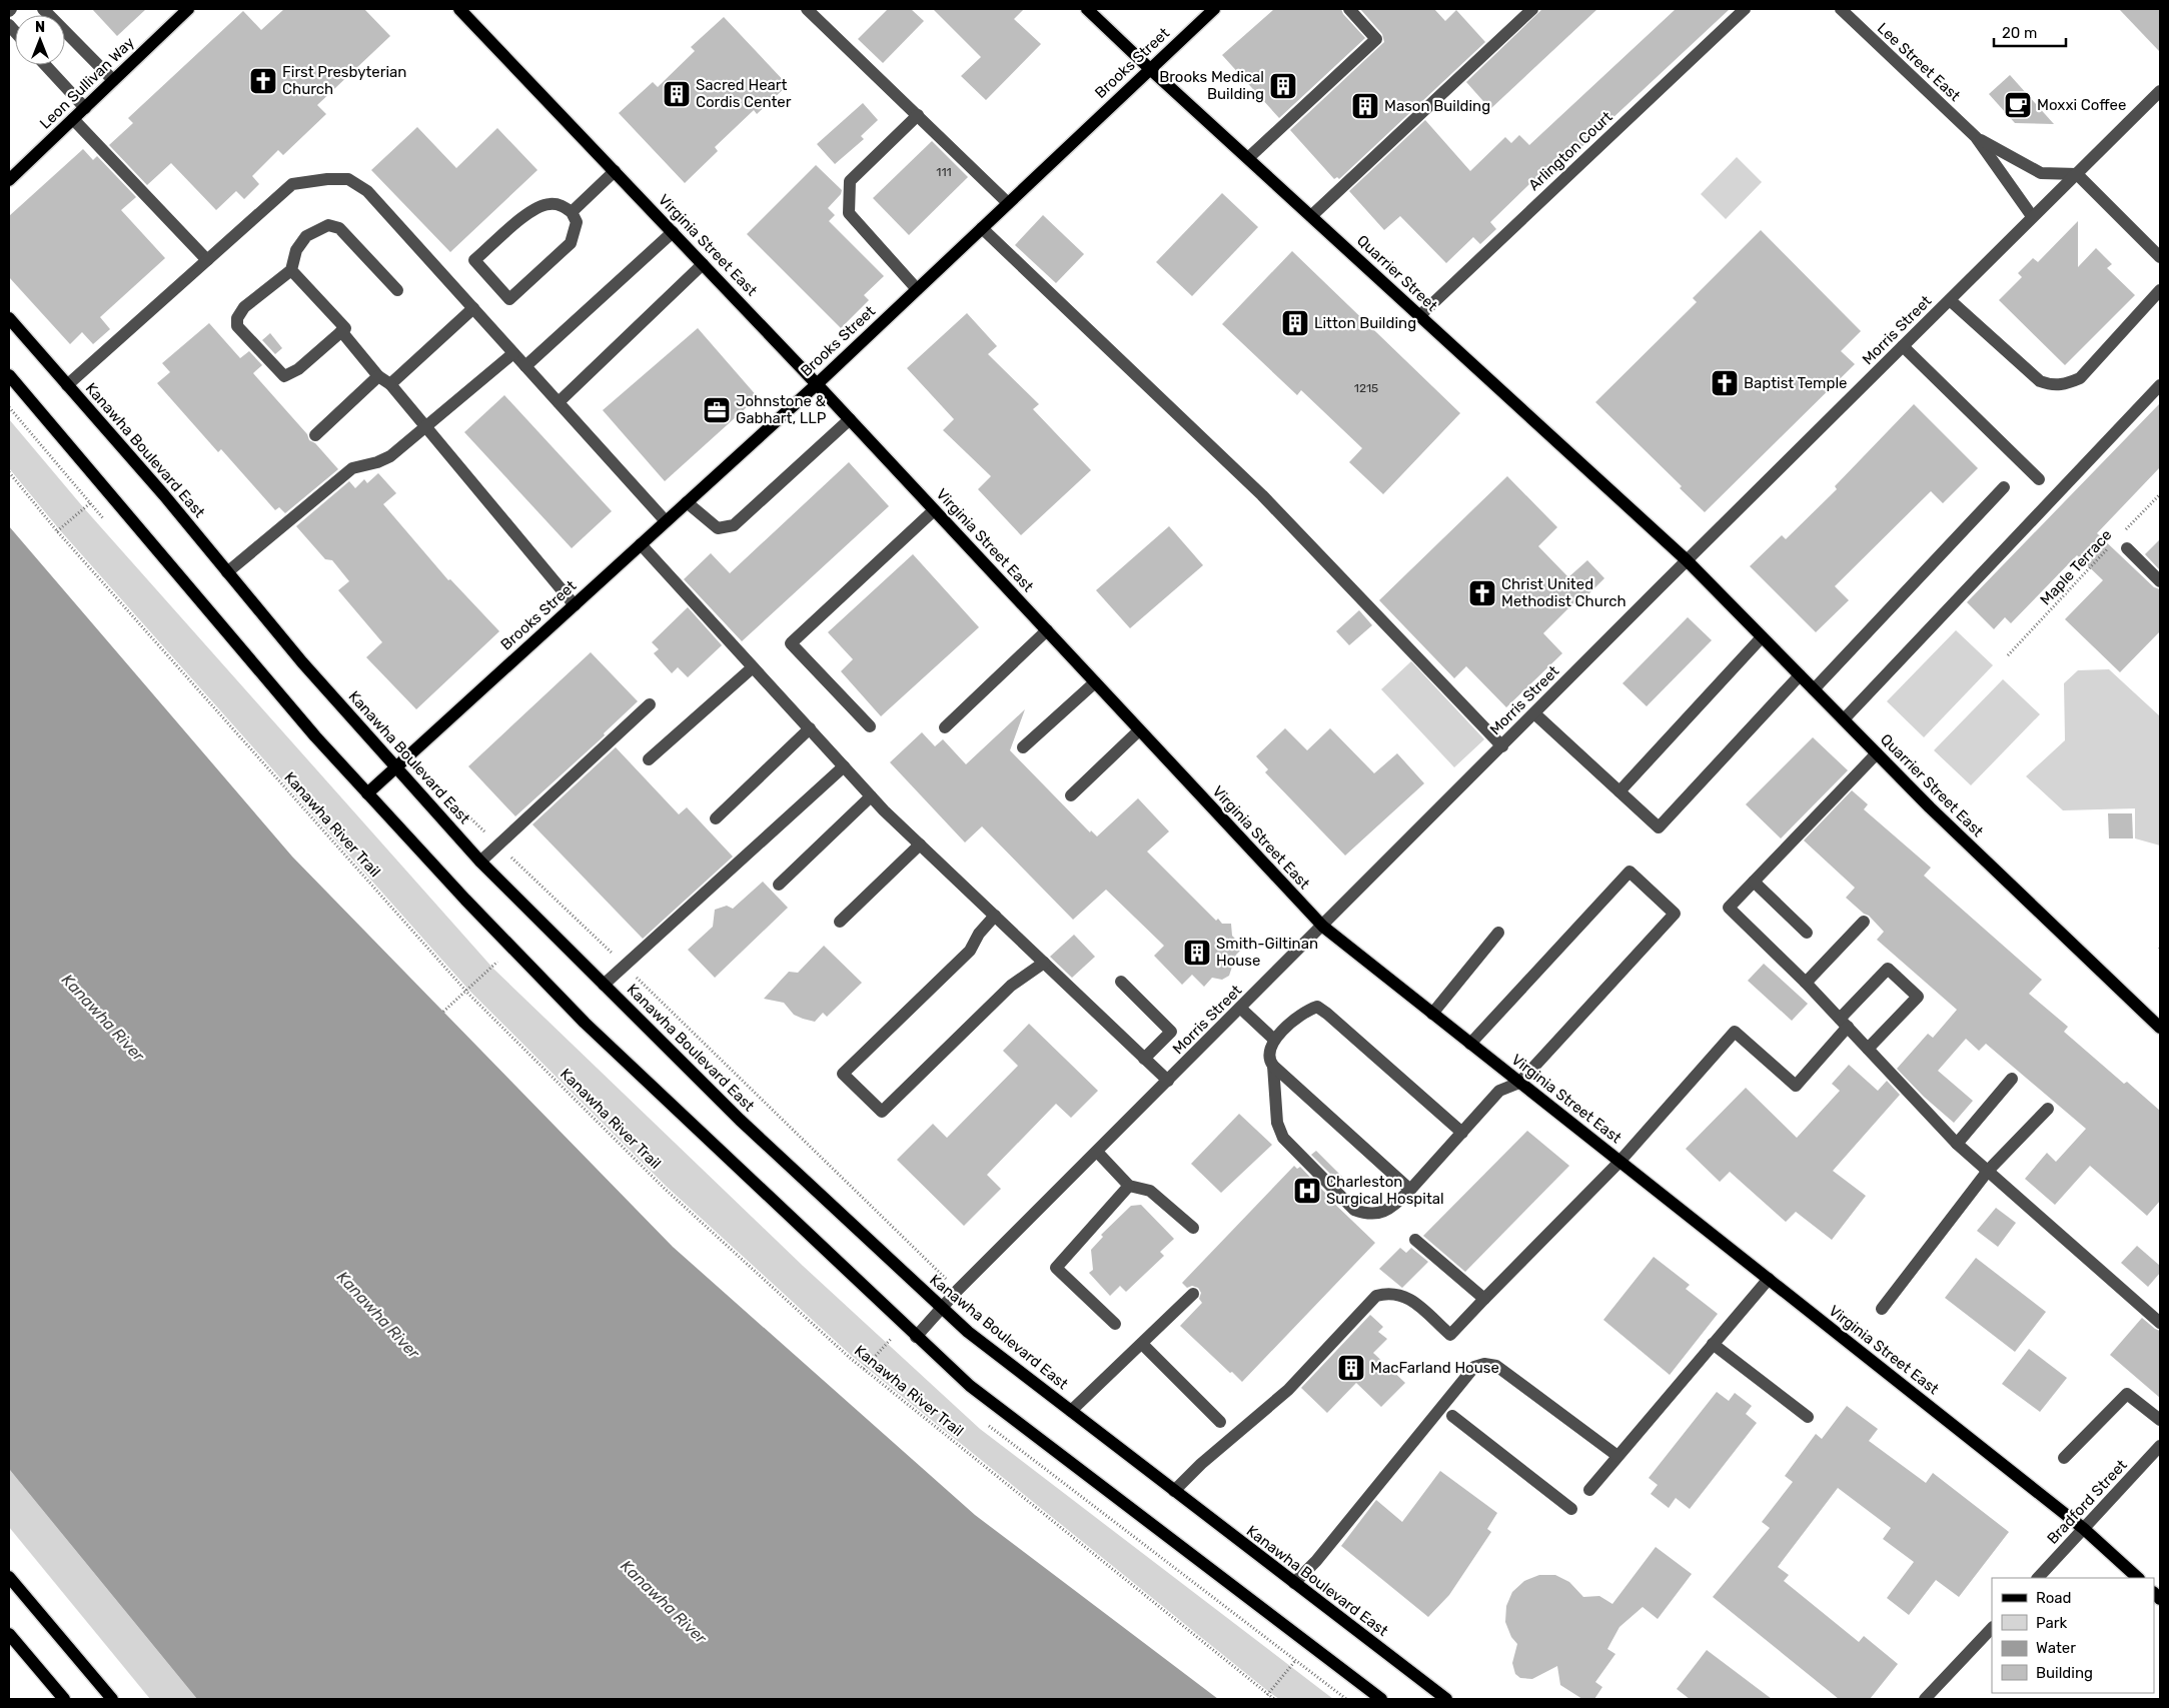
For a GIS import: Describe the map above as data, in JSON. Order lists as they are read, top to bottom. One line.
{"streets":{"main road":["Brooks Street","Leon Sullivan Way","Virginia Street East","Quarrier Street","Kanawha Boulevard East","Quarrier Street East"],"street":["Lee Street East","Arlington Court","Morris Street","Bradford Street"],"path":["Maple Terrace","Kanawha River Trail"]},"crossings":[["Lee Street East","Morris Street"],["Brooks Street","Virginia Street East"],["Brooks Street","Quarrier Street"],["Brooks Street","Kanawha Boulevard East"],["Arlington Court","Quarrier Street"],["Virginia Street East","Morris Street"],["Virginia Street East","Bradford Street"],["Quarrier Street","Morris Street"],["Quarrier Street","Quarrier Street East"],["Morris Street","Kanawha Boulevard East"],["Morris Street","Quarrier Street East"]],"water":["Kanawha River"],"places":{"church":["First Presbyterian Church","Baptist Temple","Christ United Methodist Church"],"building":["Brooks Medical Building","Sacred Heart Cordis Center","Mason Building","Litton Building","Smith-Giltinan House","MacFarland House"],"cafe":["Moxxi Coffee"],"office":["Johnstone & Gabhart, LLP"],"hospital":["Charleston Surgical Hospital"]},"house_numbers":["111","1215"],"legend":["Road","Park","Water","Building"],"scale_bar":"20 m","north":"top"}
